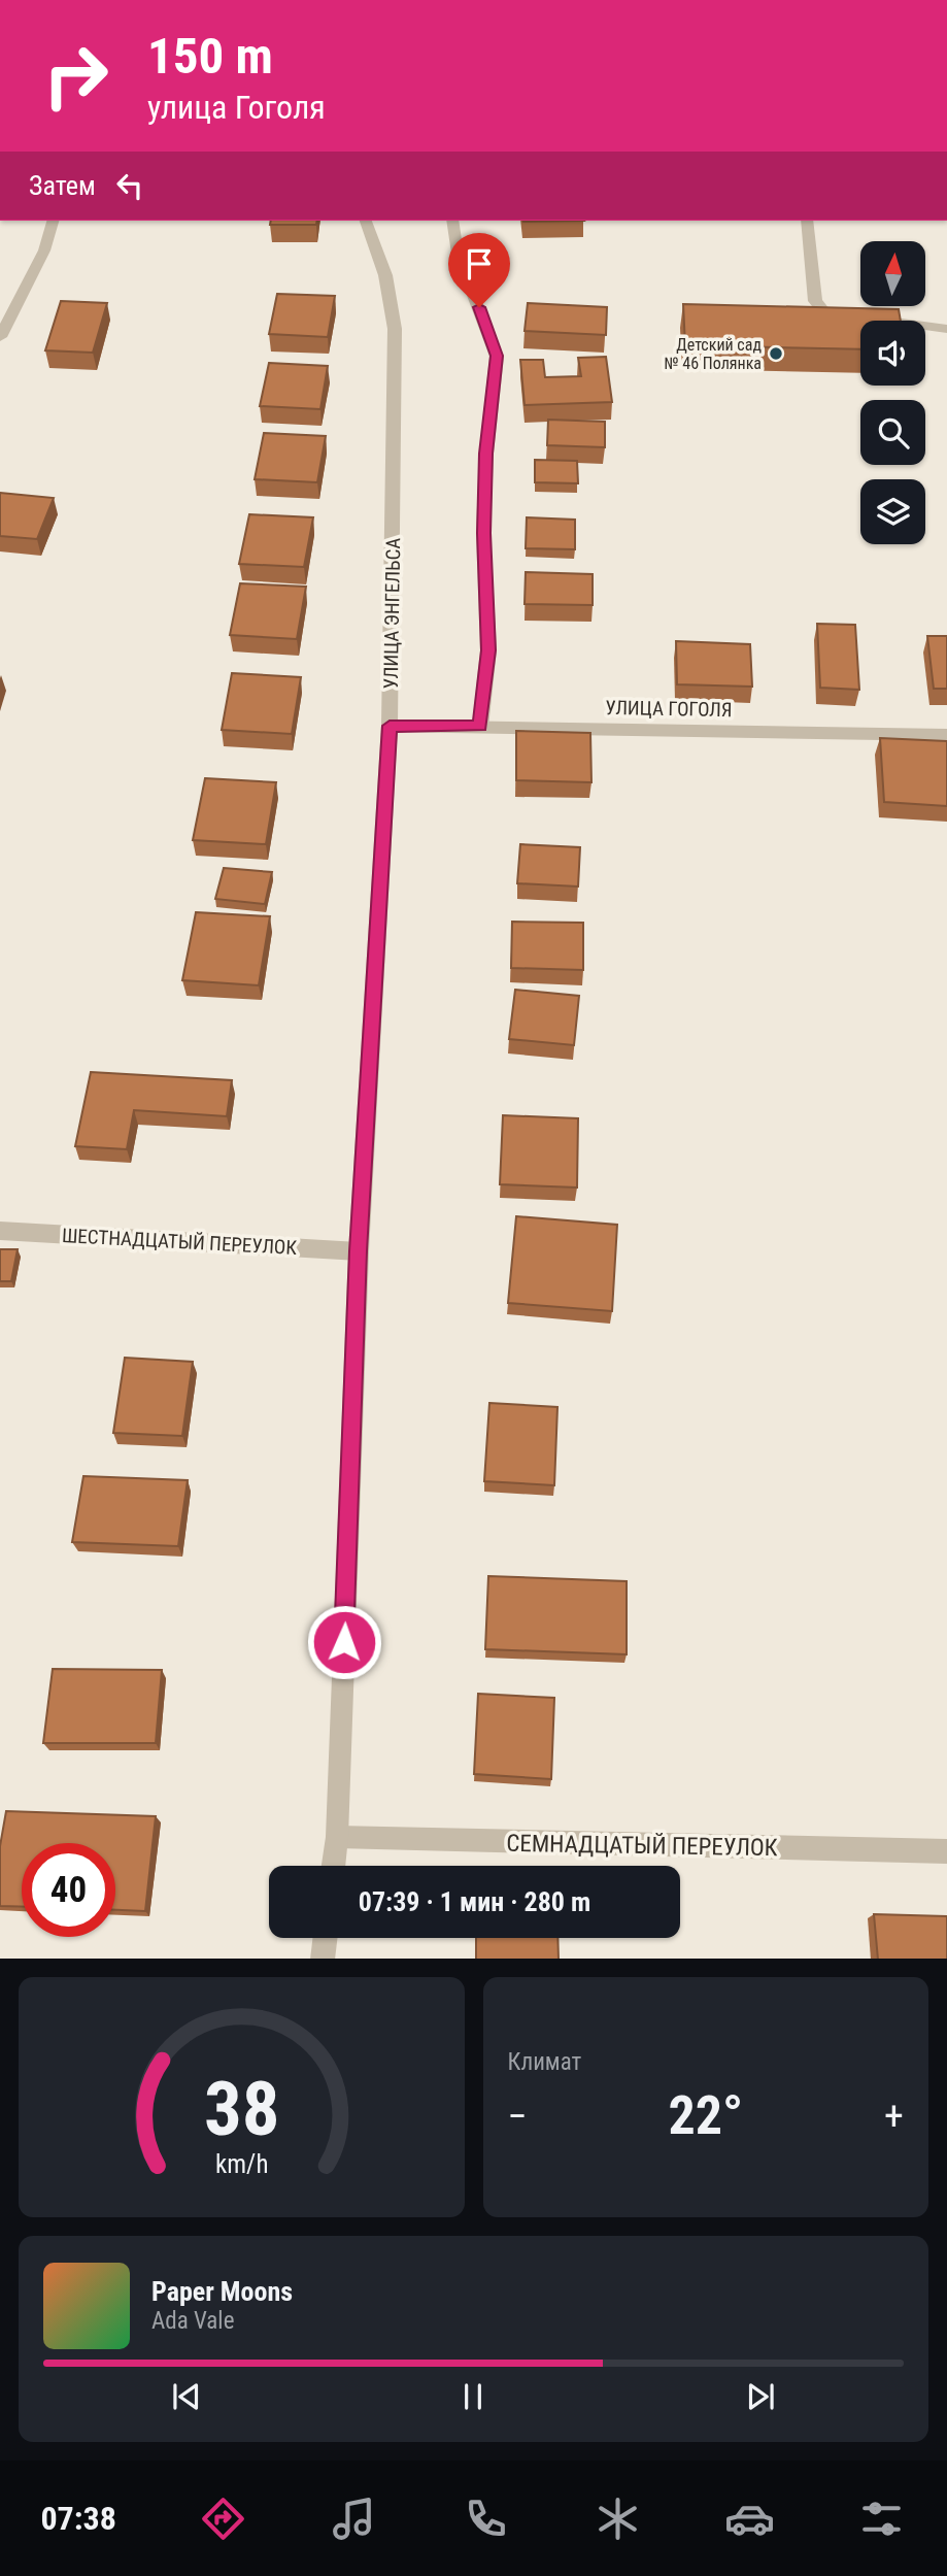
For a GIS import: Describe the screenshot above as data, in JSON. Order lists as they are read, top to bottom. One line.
{"streets":{"street":["УЛИЦА ЭНГЕЛЬСА","УЛИЦА ГОГОЛЯ","ШЕСТНАДЦАТЫЙ ПЕРЕУЛОК","СЕМНАДЦАТЫЙ ПЕРЕУЛОК"]},"crossings":[["УЛИЦА ЭНГЕЛЬСА","УЛИЦА ГОГОЛЯ"],["УЛИЦА ЭНГЕЛЬСА","ШЕСТНАДЦАТЫЙ ПЕРЕУЛОК"],["УЛИЦА ЭНГЕЛЬСА","СЕМНАДЦАТЫЙ ПЕРЕУЛОК"]],"places":["Детский сад № 46 Полянка"],"north":"top","page":{"turn":["150 m","улица Гоголя"],"then":"Затем","limit":"40","trip":"07:39 · 1 мин · 280 m","tile":"Климат","heat":["−","22°","+"],"song":["Paper Moons","Ada Vale"],"tabs":"07:38","gauge":["38","km/h"]}}
